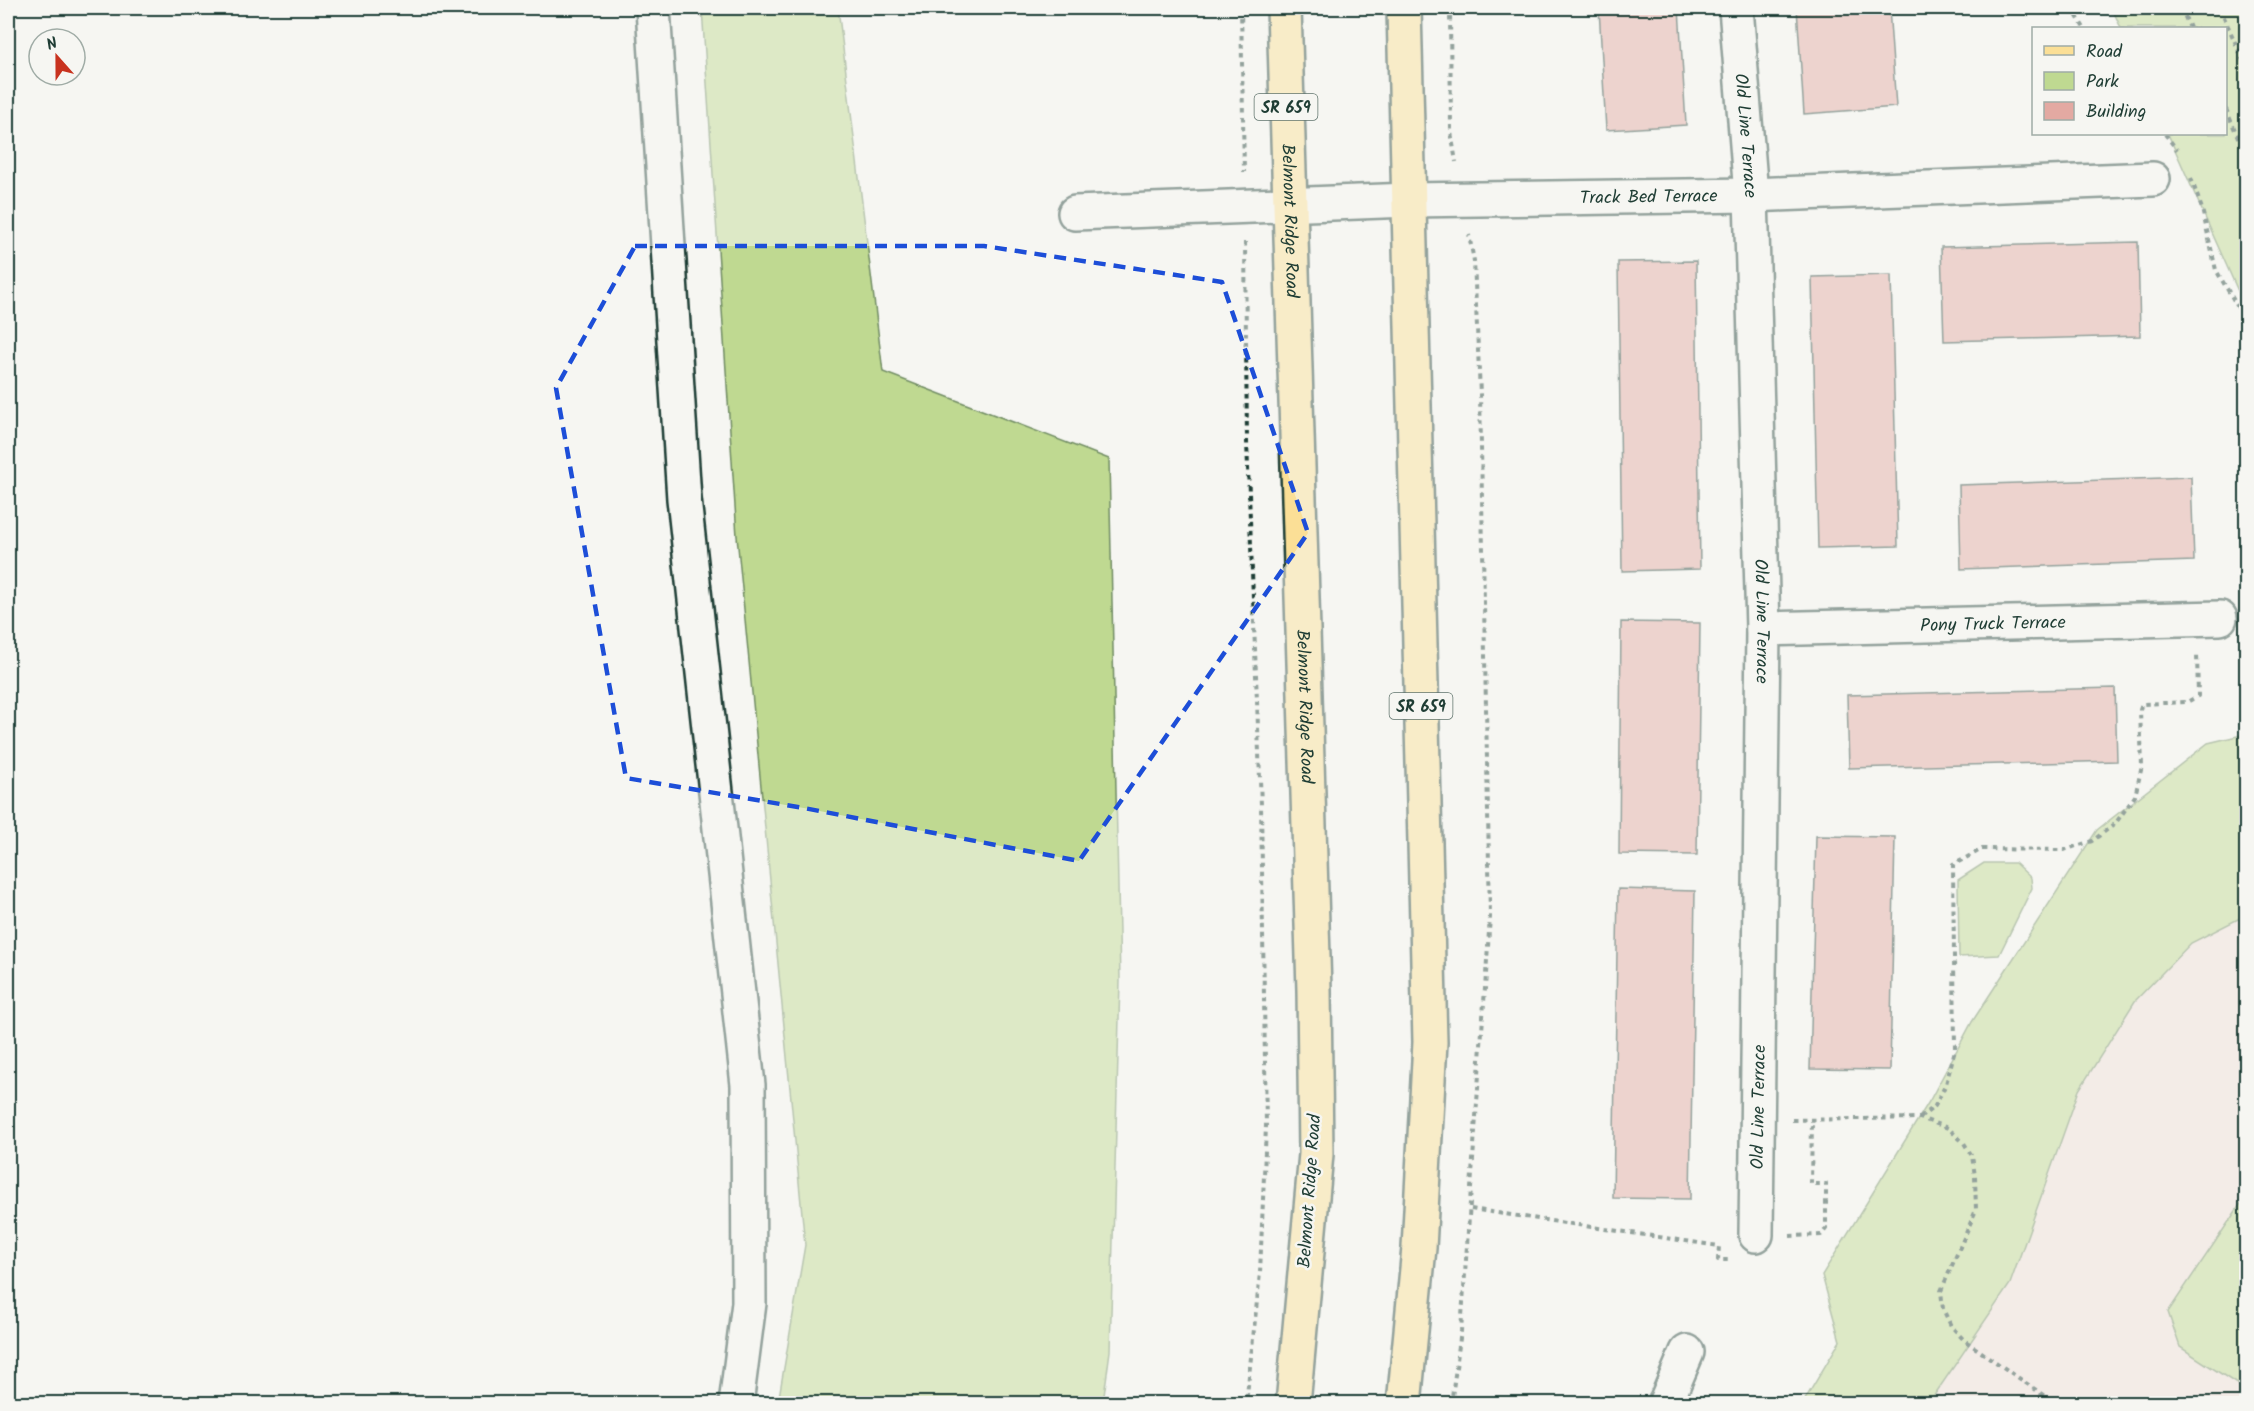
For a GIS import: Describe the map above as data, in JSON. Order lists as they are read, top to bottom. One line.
{"streets":{"main road":["SR 659","Belmont Ridge Road"],"street":["Old Line Terrace","Track Bed Terrace","Pony Truck Terrace"]},"crossings":[["SR 659","Track Bed Terrace"],["Old Line Terrace","Track Bed Terrace"],["Old Line Terrace","Pony Truck Terrace"],["Track Bed Terrace","Belmont Ridge Road"]],"legend":["Road","Park","Building"],"north":"top"}
